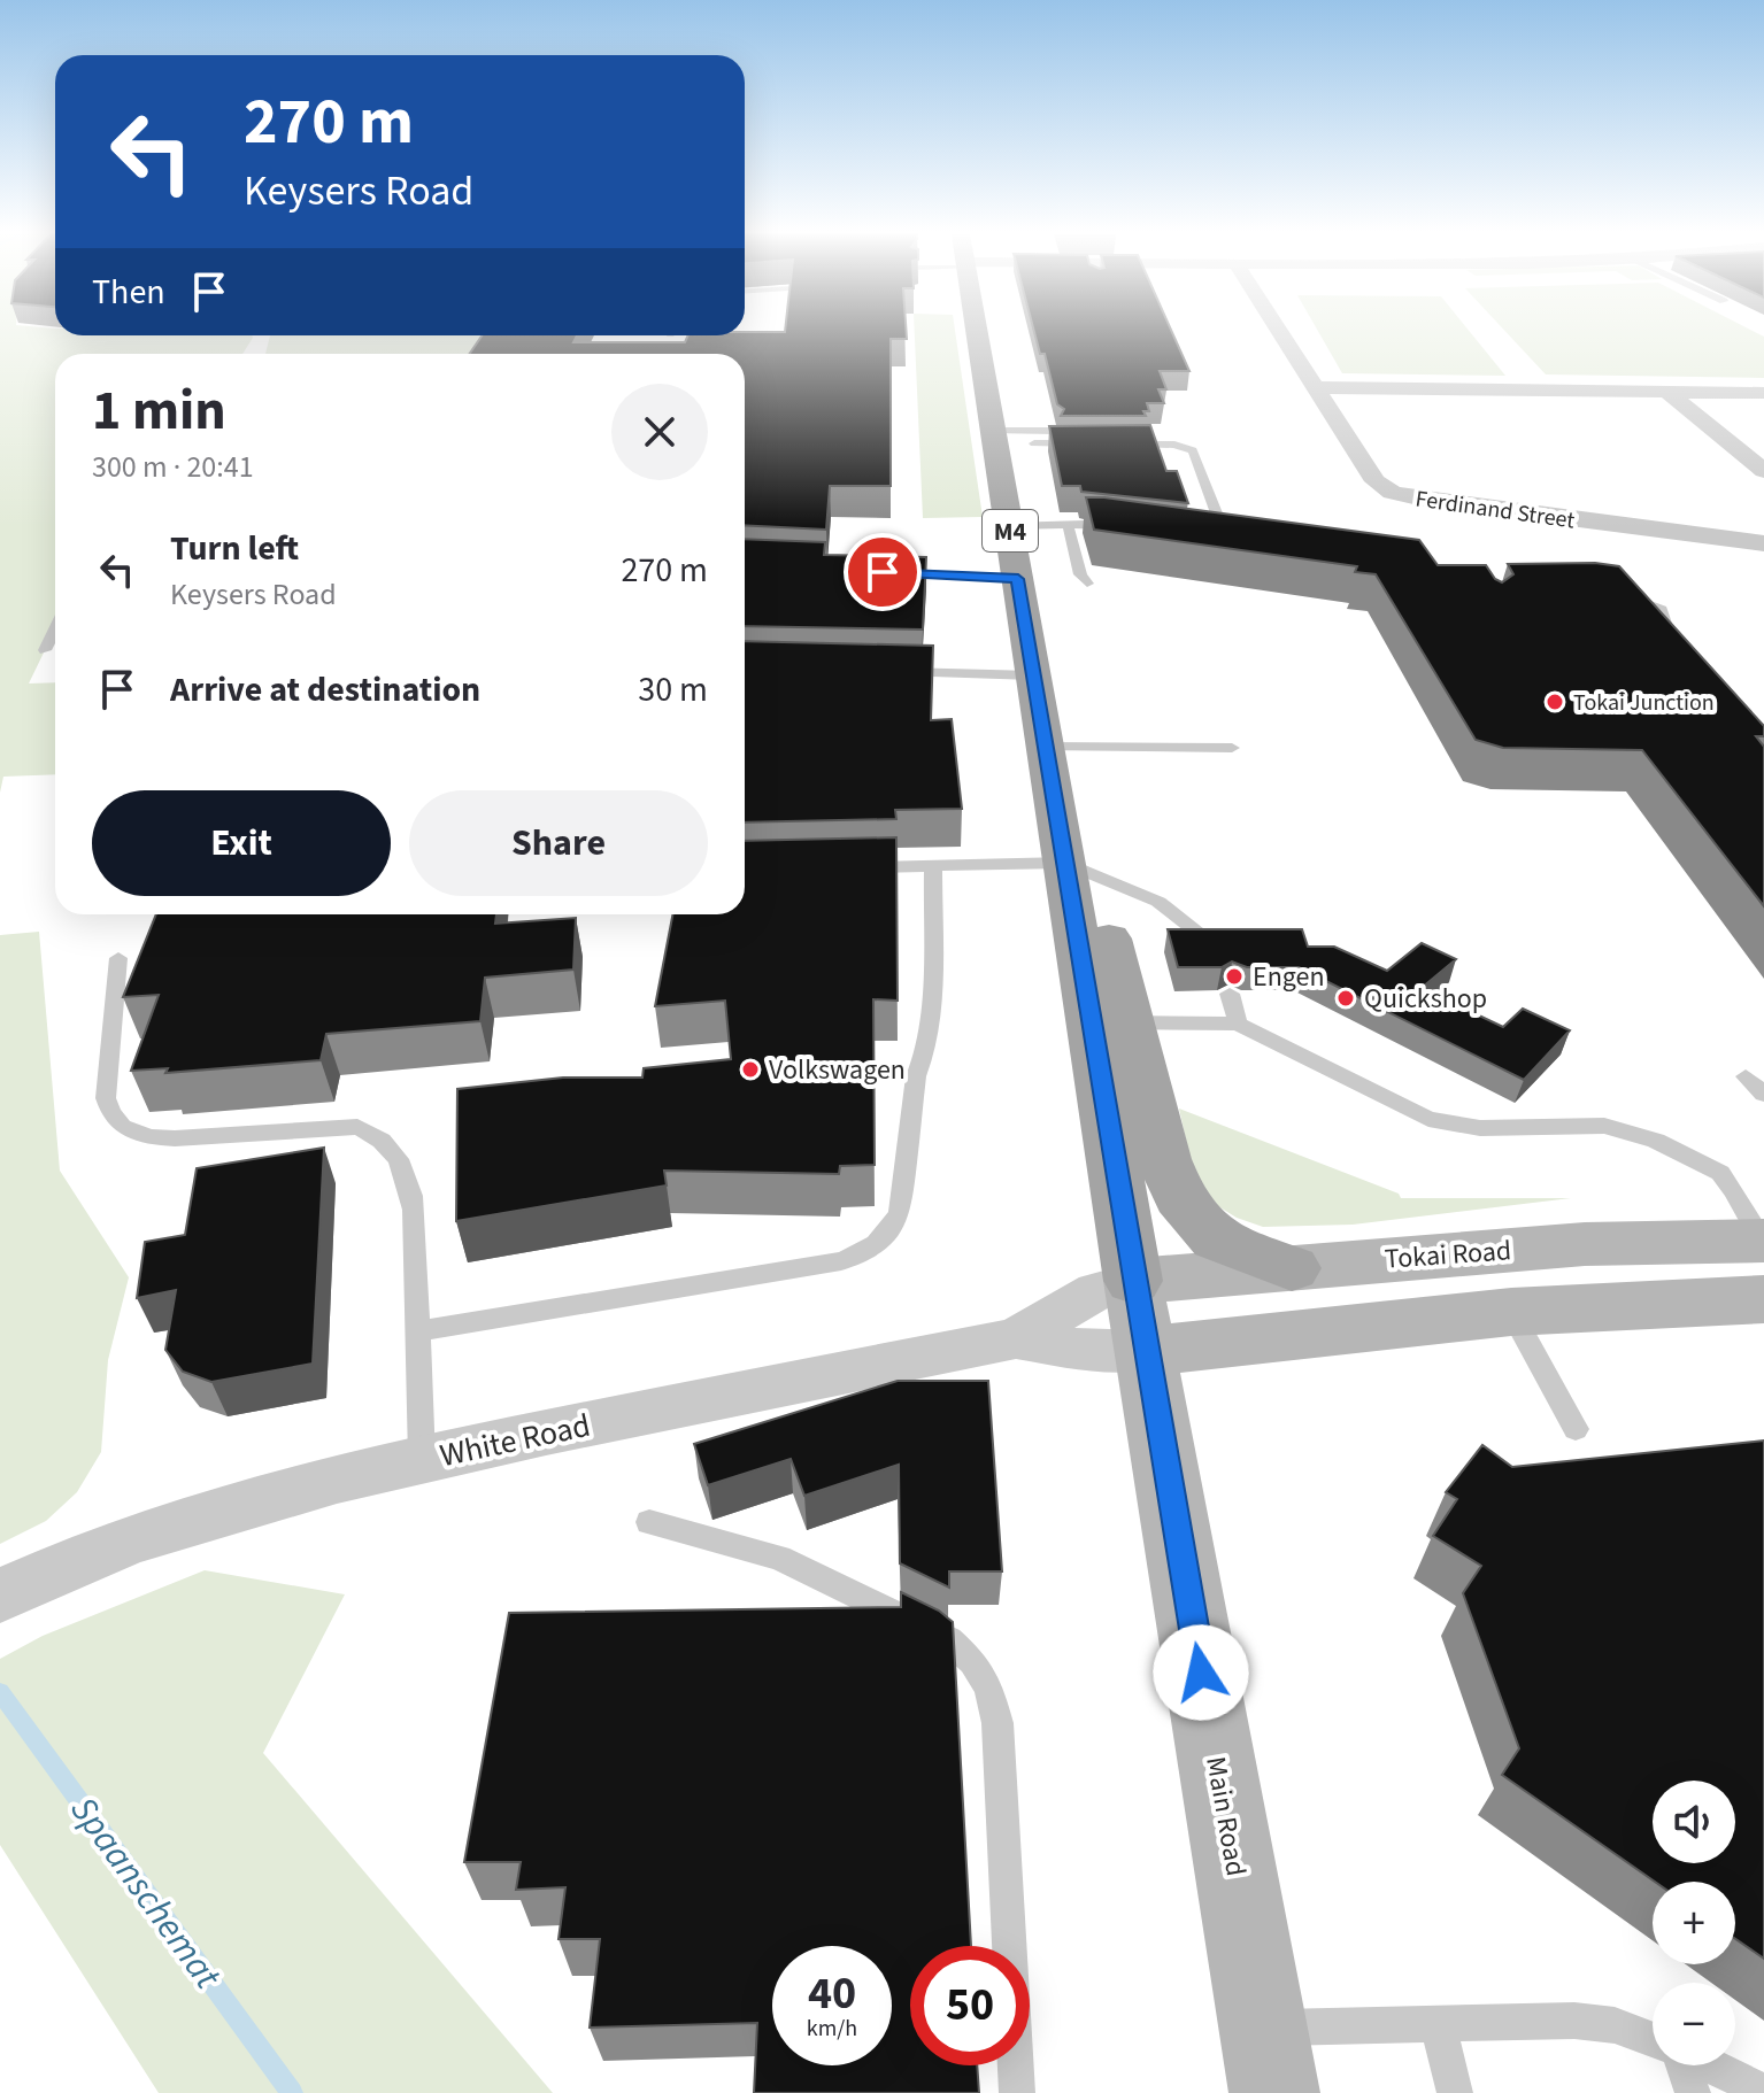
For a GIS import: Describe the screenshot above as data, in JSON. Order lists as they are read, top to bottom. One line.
{"streets":{"main road":["M4","Tokai Road","Main Road"],"street":["Ferdinand Street","White Road"]},"crossings":[["Tokai Road","White Road"],["Tokai Road","Main Road"],["White Road","Main Road"]],"water":["Spaanschemat"],"places":["Tokai Junction","Engen","Quickshop","Volkswagen"],"page":{"turn":["270 m","Keysers Road"],"then":"Then","heading":["1 min","300 m · 20:41"],"list":[{"name":"Turn left","note":"Keysers Road","value":"270 m"},{"name":"Arrive at destination","value":"30 m"}],"buttons":["Exit","Share"],"map_buttons":["+","−"],"speed":"40 km/h","limit":"50"}}
